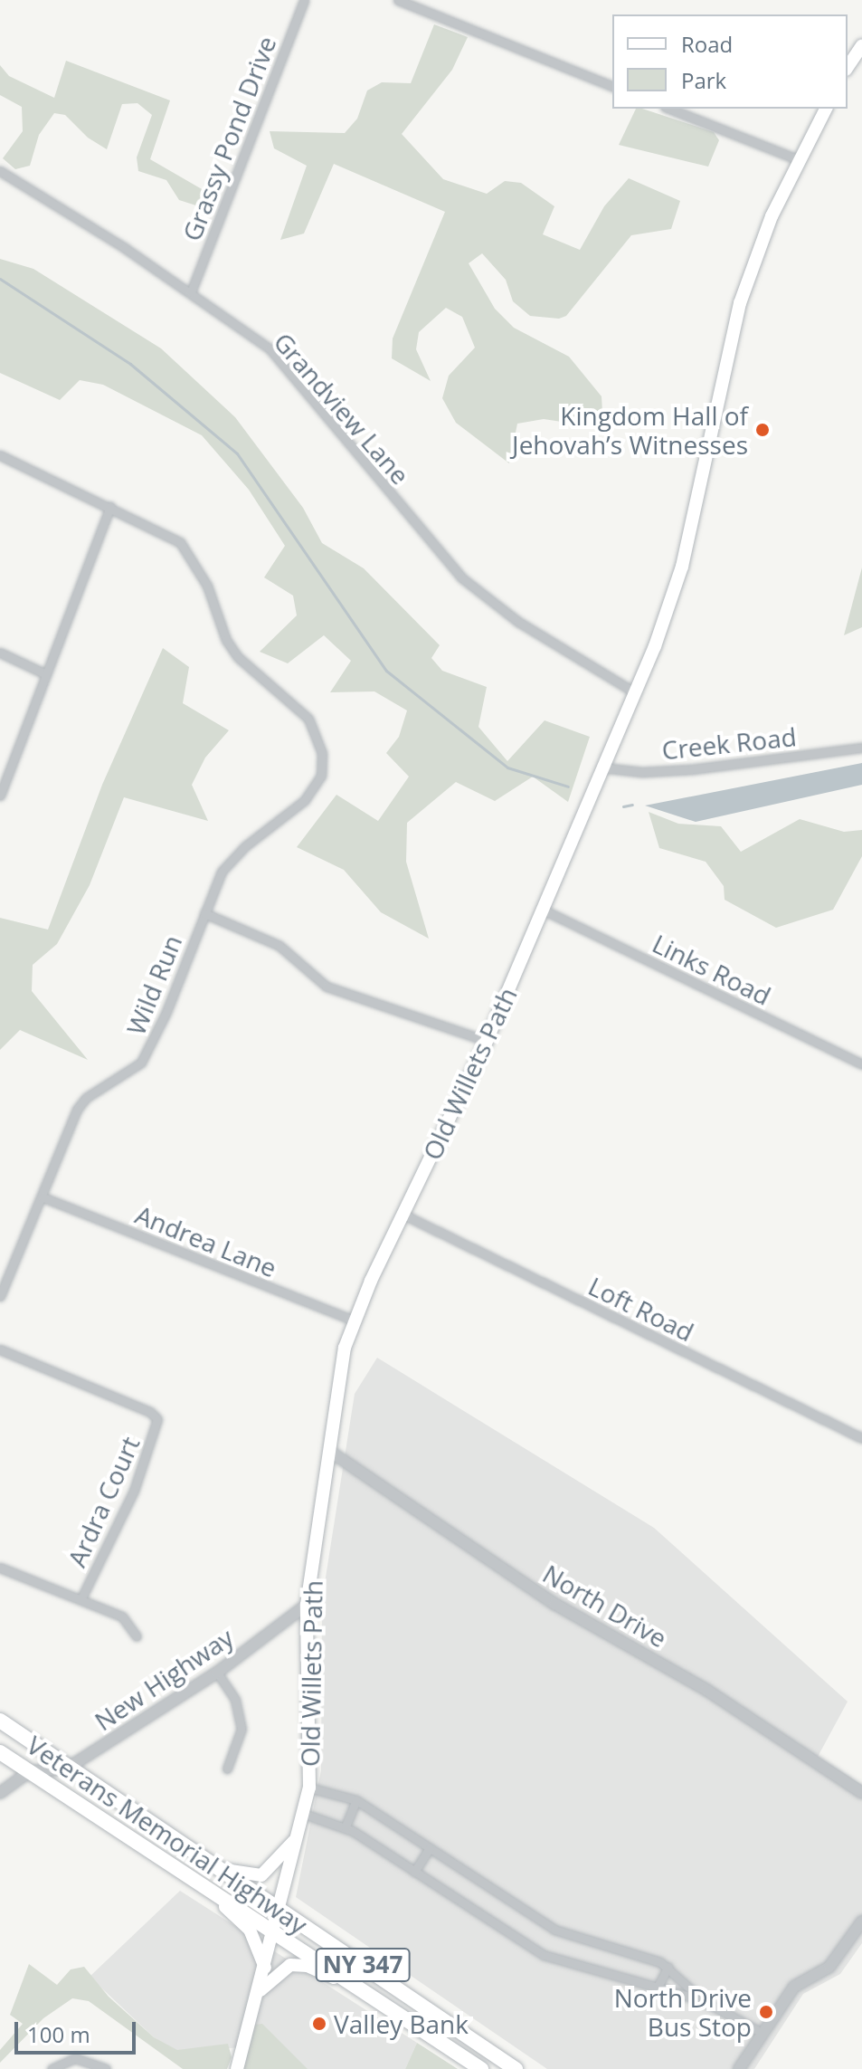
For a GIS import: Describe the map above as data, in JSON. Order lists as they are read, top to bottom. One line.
{"streets":{"highway":["Veterans Memorial Highway","NY 347"],"main road":["Old Willets Path"],"street":["Grassy Pond Drive","Grandview Lane","Creek Road","Links Road","Wild Run","Andrea Lane","Loft Road","Ardra Court","North Drive","New Highway"]},"crossings":[["Grassy Pond Drive","Grandview Lane"],["Grandview Lane","Old Willets Path"],["Creek Road","Old Willets Path"],["Links Road","Old Willets Path"],["Wild Run","Andrea Lane"],["Old Willets Path","Andrea Lane"],["Old Willets Path","Loft Road"],["Old Willets Path","North Drive"],["Old Willets Path","New Highway"],["Old Willets Path","Veterans Memorial Highway"],["New Highway","Veterans Memorial Highway"]],"places":["Kingdom Hall of Jehovah’s Witnesses","North Drive Bus Stop","Valley Bank"],"legend":["Road","Park"],"scale_bar":"100 m"}
